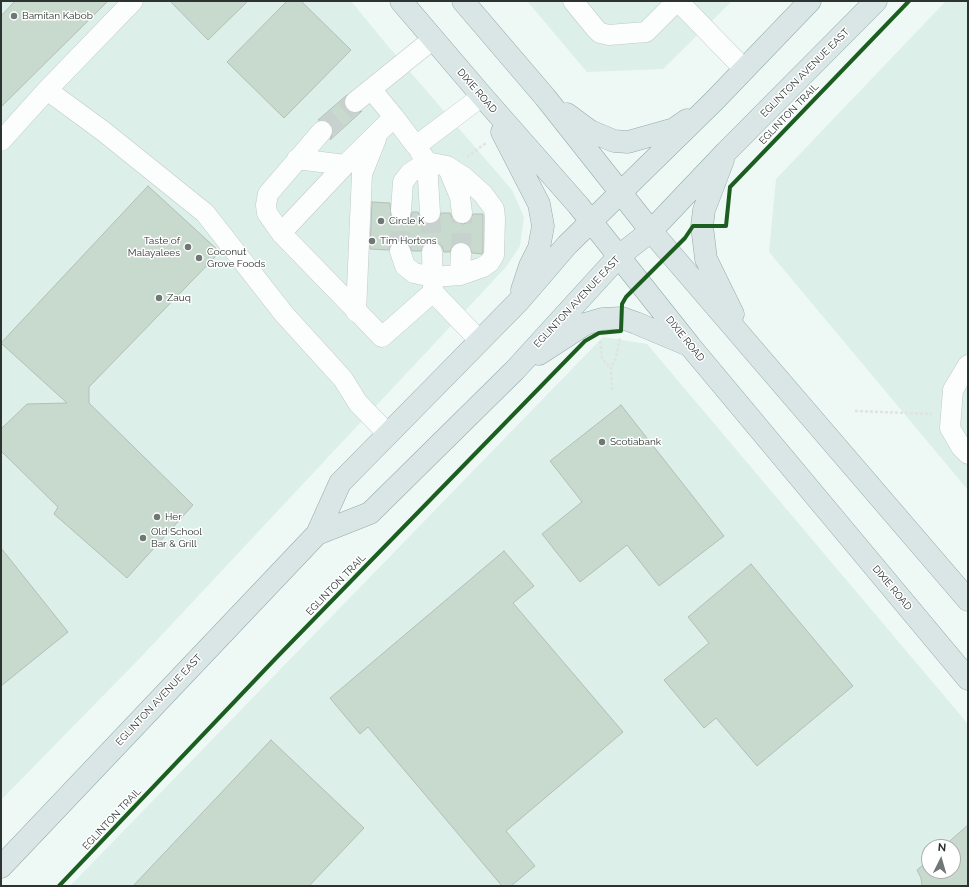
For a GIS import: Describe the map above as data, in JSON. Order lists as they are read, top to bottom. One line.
{"streets":{"main road":["EGLINTON AVENUE EAST","DIXIE ROAD"],"cycle path":["EGLINTON TRAIL"]},"crossings":[["EGLINTON AVENUE EAST","DIXIE ROAD"]],"places":["Bamitan Kabob","Circle K","Tim Hortons","Taste of Malayalees","Coconut Grove Foods","Zauq","Scotiabank","Her","Old School Bar & Grill"],"north":"top"}
